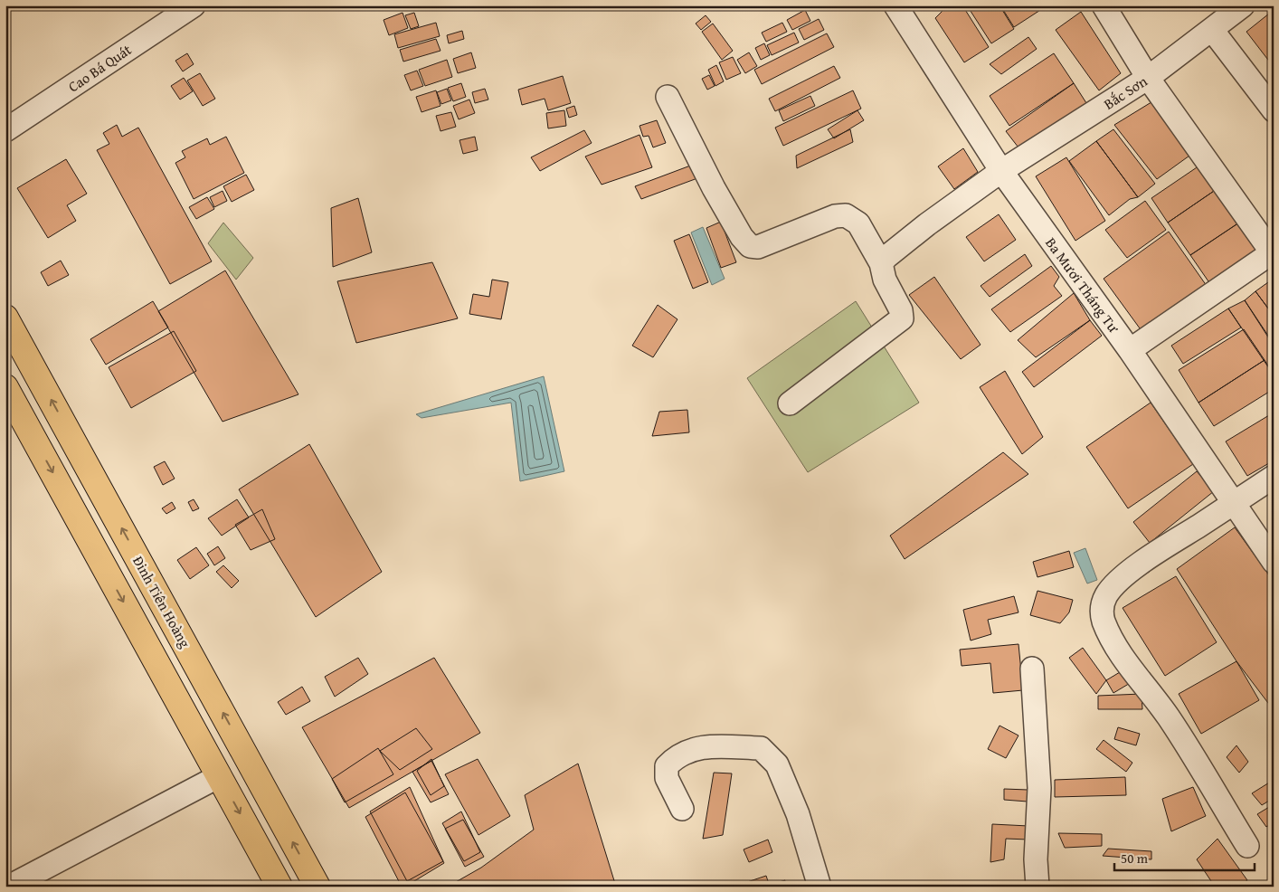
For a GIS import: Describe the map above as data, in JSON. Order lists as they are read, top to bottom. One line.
{"streets":{"highway":["Đinh Tiên Hoàng"],"street":["Cao Bá Quát","Bắc Sơn","Ba Mươi Tháng Tư"]},"crossings":[["Bắc Sơn","Ba Mươi Tháng Tư"]],"scale_bar":"50 m"}
